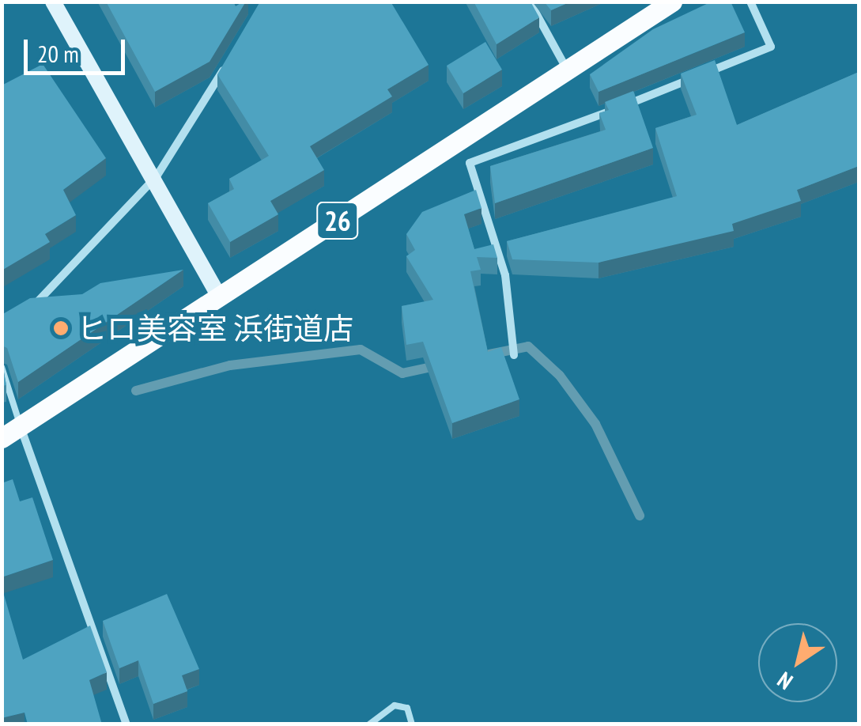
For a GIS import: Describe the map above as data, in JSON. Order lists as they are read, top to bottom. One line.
{"streets":{"main road":["26"]},"places":["ヒロ美容室 浜街道店"],"scale_bar":"20 m","north":"bottom left"}
